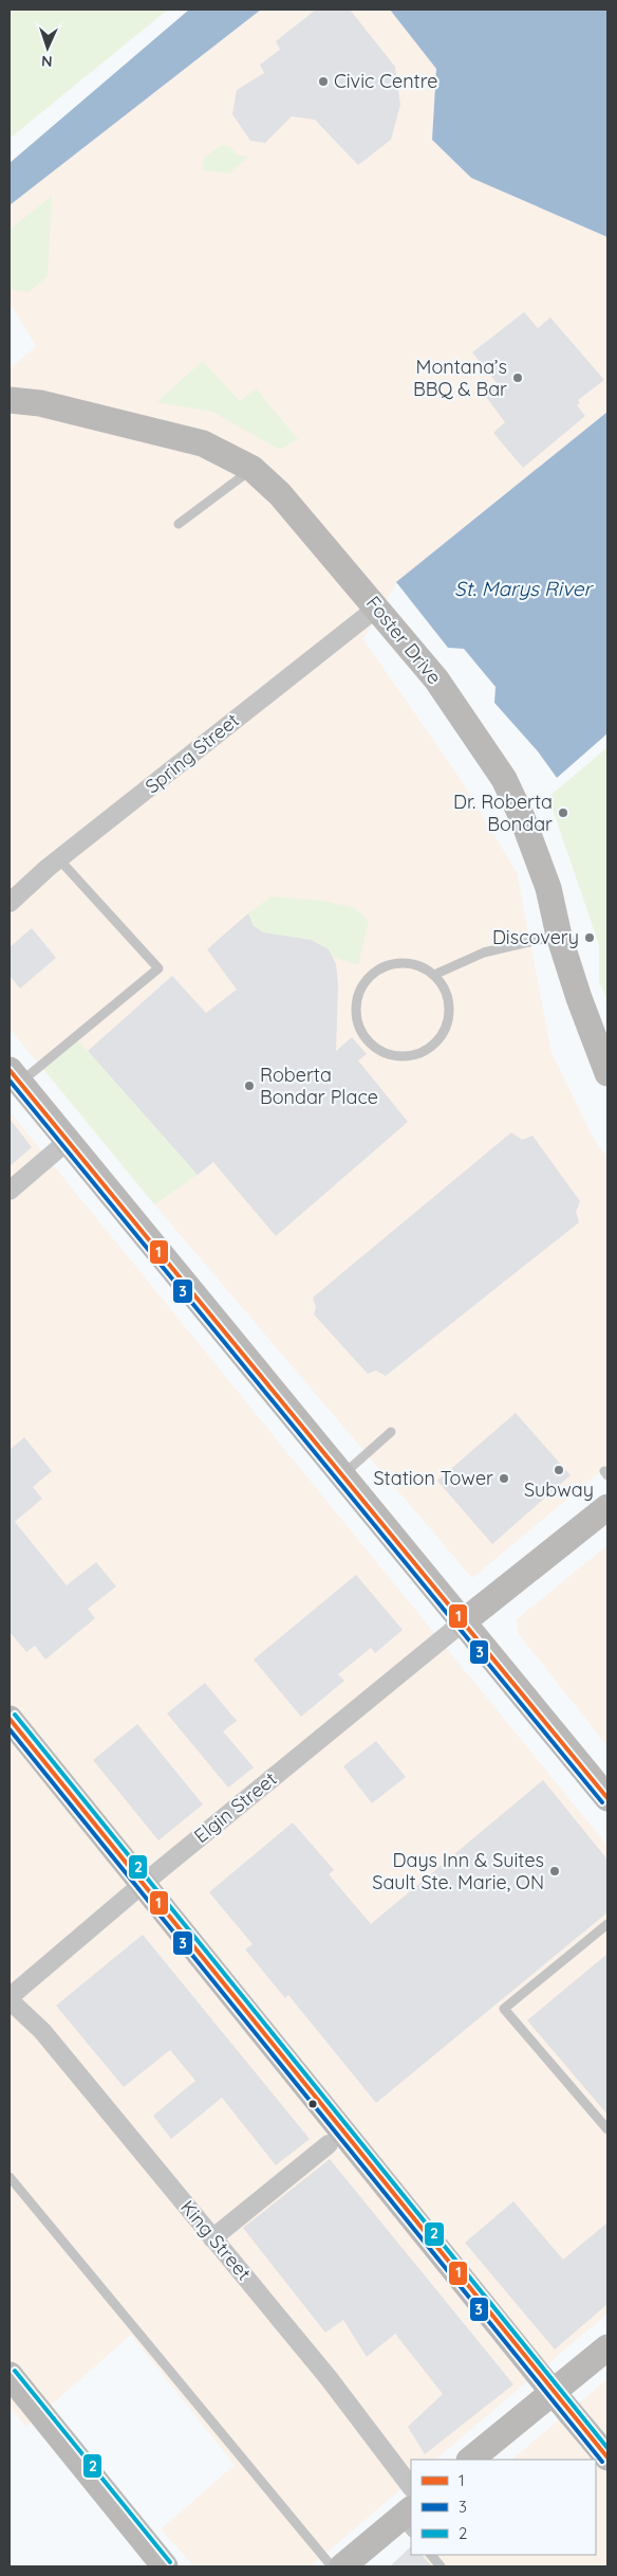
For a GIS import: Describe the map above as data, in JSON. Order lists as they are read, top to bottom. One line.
{"streets":{"main road":["Foster Drive"],"street":["Spring Street","Elgin Street","King Street"]},"crossings":[["Foster Drive","Spring Street"],["Elgin Street","King Street"]],"water":["St. Marys River"],"places":["Civic Centre","Montana’s BBQ & Bar","Dr. Roberta Bondar","Discovery","Roberta Bondar Place","Subway","Station Tower","Days Inn & Suites Sault Ste. Marie, ON"],"lines":["transit line 1","transit line 3","transit line 2"],"legend":["1","3","2"],"north":"bottom"}
